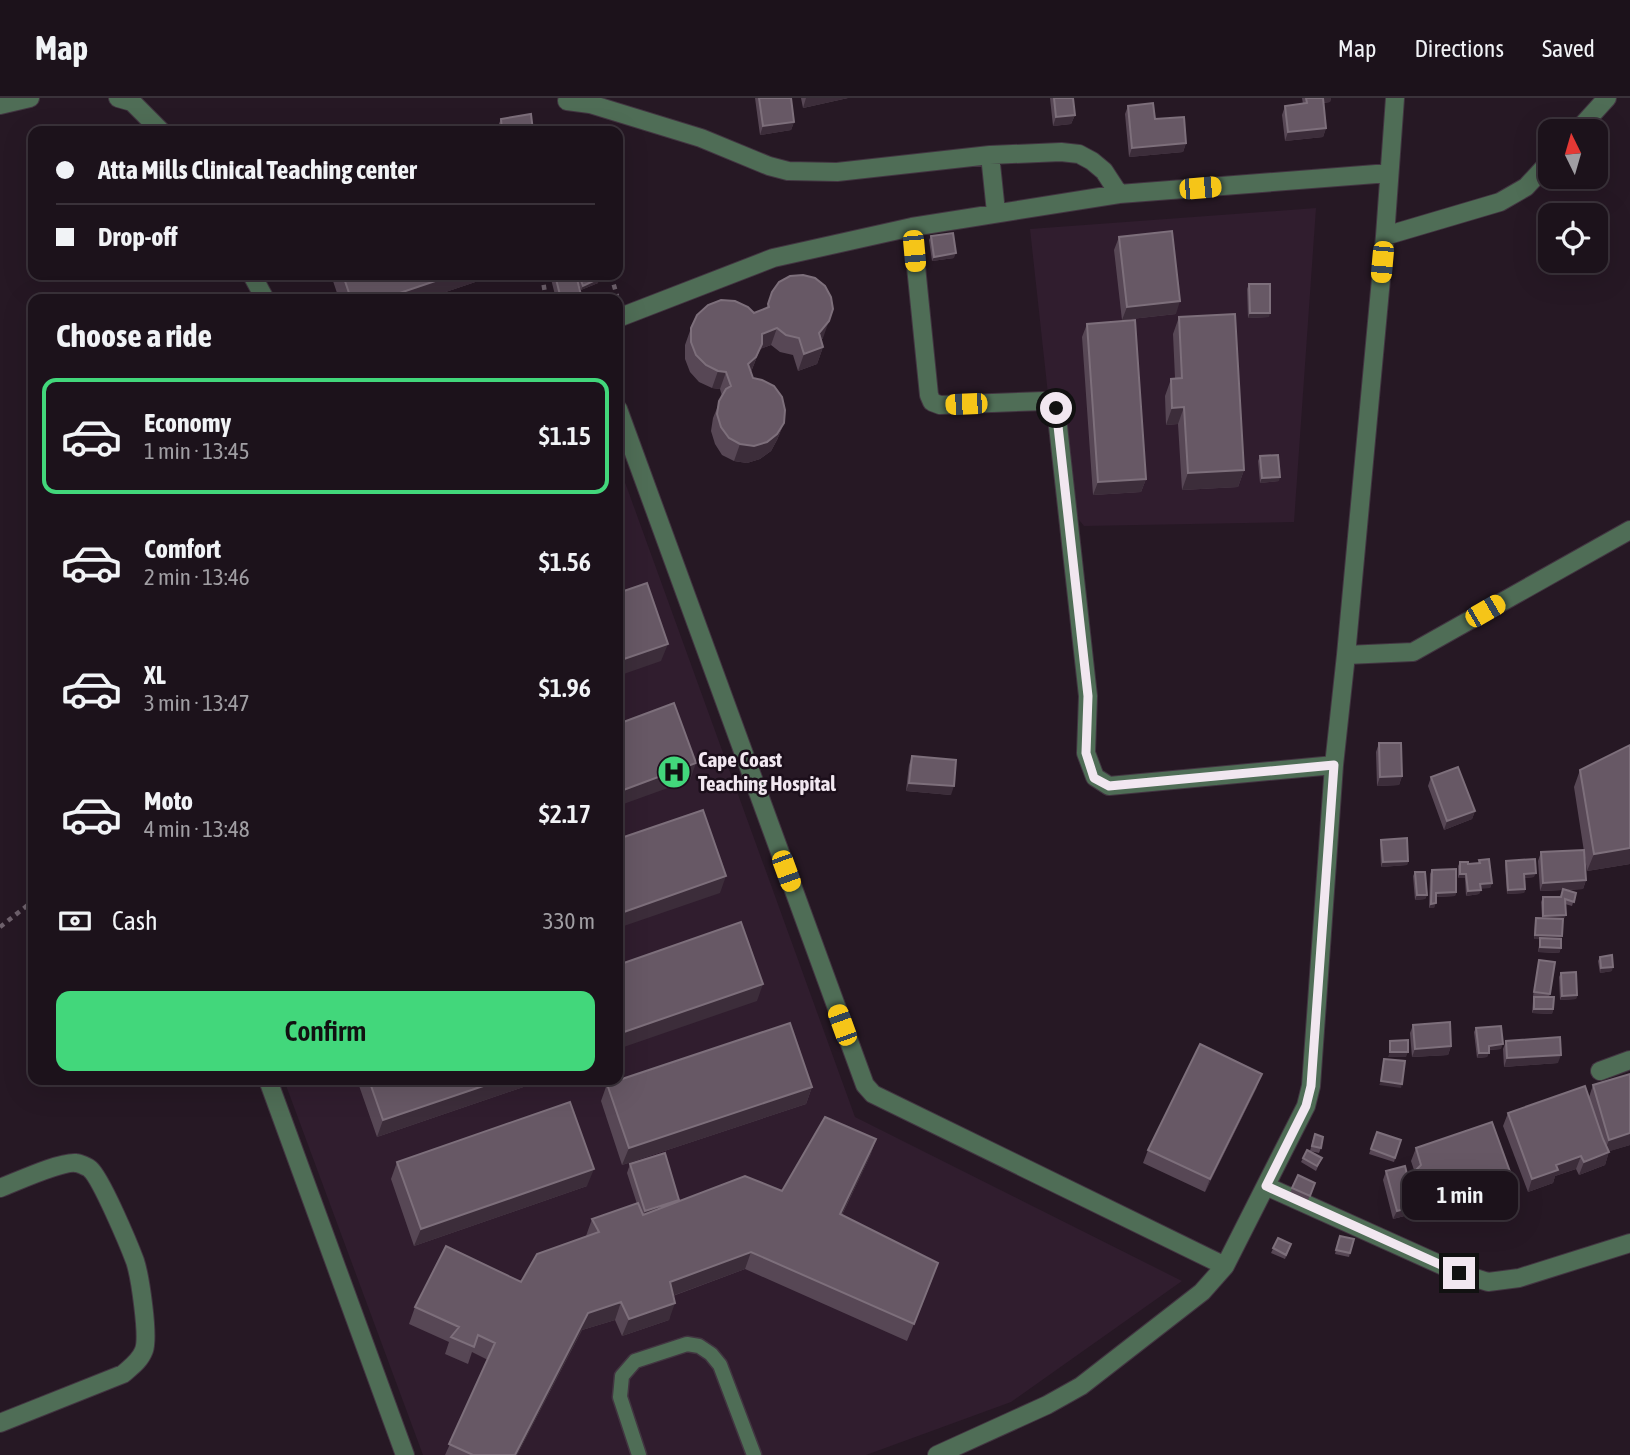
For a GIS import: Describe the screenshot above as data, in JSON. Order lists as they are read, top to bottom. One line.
{"places":{"hospital":["Cape Coast Teaching Hospital"]},"north":"top","page":{"header":"Map","nav":["Map","Directions","Saved"],"banner":["Atta Mills Clinical Teaching center","Drop-off"],"heading":"Choose a ride","list":[{"name":"Economy","note":"1 min · 13:45","value":"$1.15"},{"name":"Comfort","note":"2 min · 13:46","value":"$1.56"},{"name":"XL","note":"3 min · 13:47","value":"$1.96"},{"name":"Moto","note":"4 min · 13:48","value":"$2.17"}],"pay":["Cash","330 m"],"buttons":"Confirm","bubble":"1 min"}}
